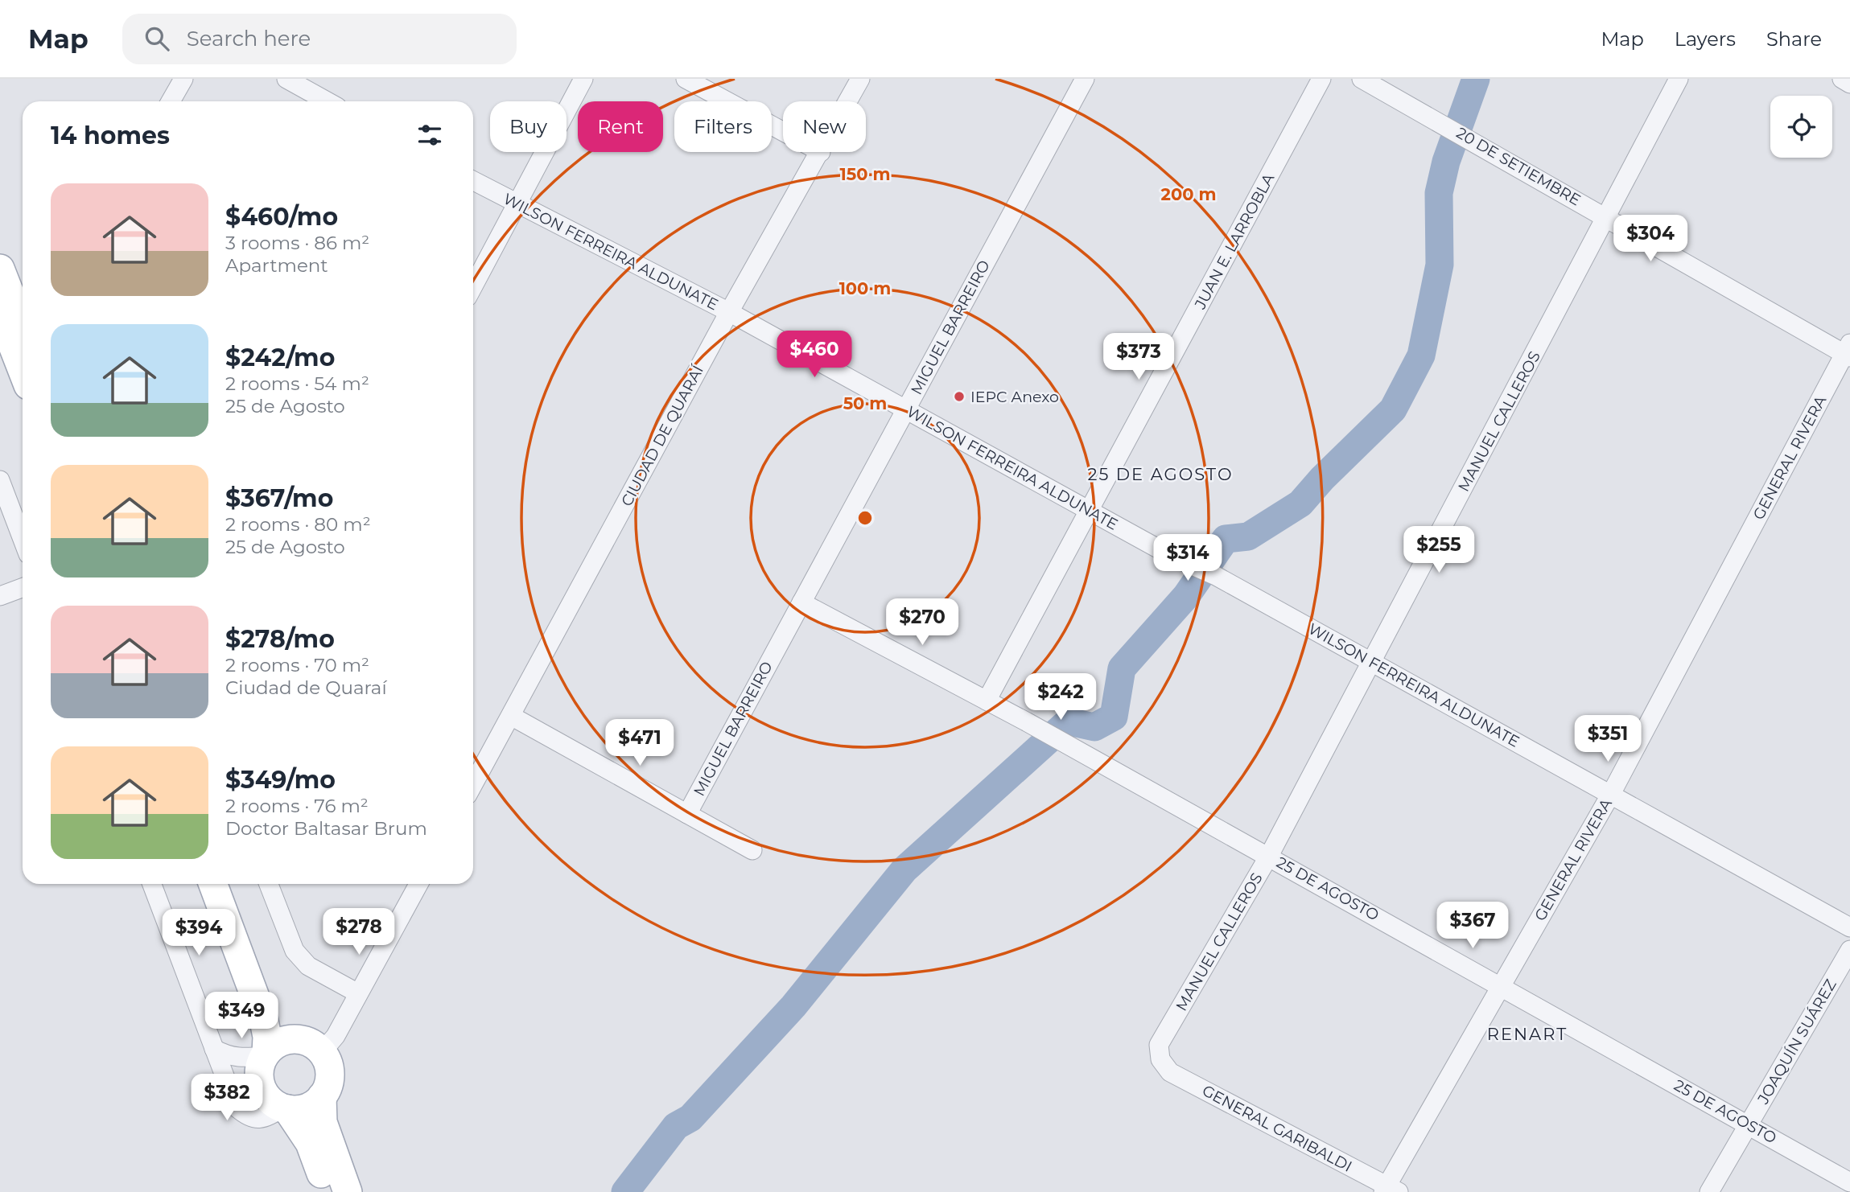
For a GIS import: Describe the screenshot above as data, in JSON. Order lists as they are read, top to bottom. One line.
{"streets":{"street":["20 DE SETIEMBRE","JUAN E. LARROBLA","WILSON FERREIRA ALDUNATE","MIGUEL BARREIRO","MANUEL CALLEROS","CIUDAD DE QUARAÍ","GENERAL RIVERA","25 DE AGOSTO","JOAQUÍN SUÁREZ","GENERAL GARIBALDI"]},"crossings":[["20 DE SETIEMBRE","MANUEL CALLEROS"],["20 DE SETIEMBRE","GENERAL RIVERA"],["JUAN E. LARROBLA","WILSON FERREIRA ALDUNATE"],["JUAN E. LARROBLA","25 DE AGOSTO"],["WILSON FERREIRA ALDUNATE","MIGUEL BARREIRO"],["WILSON FERREIRA ALDUNATE","MANUEL CALLEROS"],["WILSON FERREIRA ALDUNATE","CIUDAD DE QUARAÍ"],["WILSON FERREIRA ALDUNATE","GENERAL RIVERA"],["MIGUEL BARREIRO","25 DE AGOSTO"],["MANUEL CALLEROS","25 DE AGOSTO"],["MANUEL CALLEROS","GENERAL GARIBALDI"],["GENERAL RIVERA","25 DE AGOSTO"],["GENERAL RIVERA","GENERAL GARIBALDI"],["25 DE AGOSTO","JOAQUÍN SUÁREZ"]],"districts":["25 DE AGOSTO","RENART"],"places":["IEPC Anexo"],"page":{"header":"Map","search":"Search here","nav":["Map","Layers","Share"],"chip":["Buy","Rent","Filters","New"],"heading":"14 homes","list":[{"name":"$460/mo","note":"3 rooms · 86 m² · Apartment"},{"name":"$242/mo","note":"2 rooms · 54 m² · 25 de Agosto"},{"name":"$367/mo","note":"2 rooms · 80 m² · 25 de Agosto"},{"name":"$278/mo","note":"2 rooms · 70 m² · Ciudad de Quaraí"},{"name":"$349/mo","note":"2 rooms · 76 m² · Doctor Baltasar Brum"}],"price":["$304","$460","$373","$255","$314","$270","$242","$351","$471","$367","$278","$394","$349","$382"]},"rings":["150 m","200 m","100 m","50 m"]}
